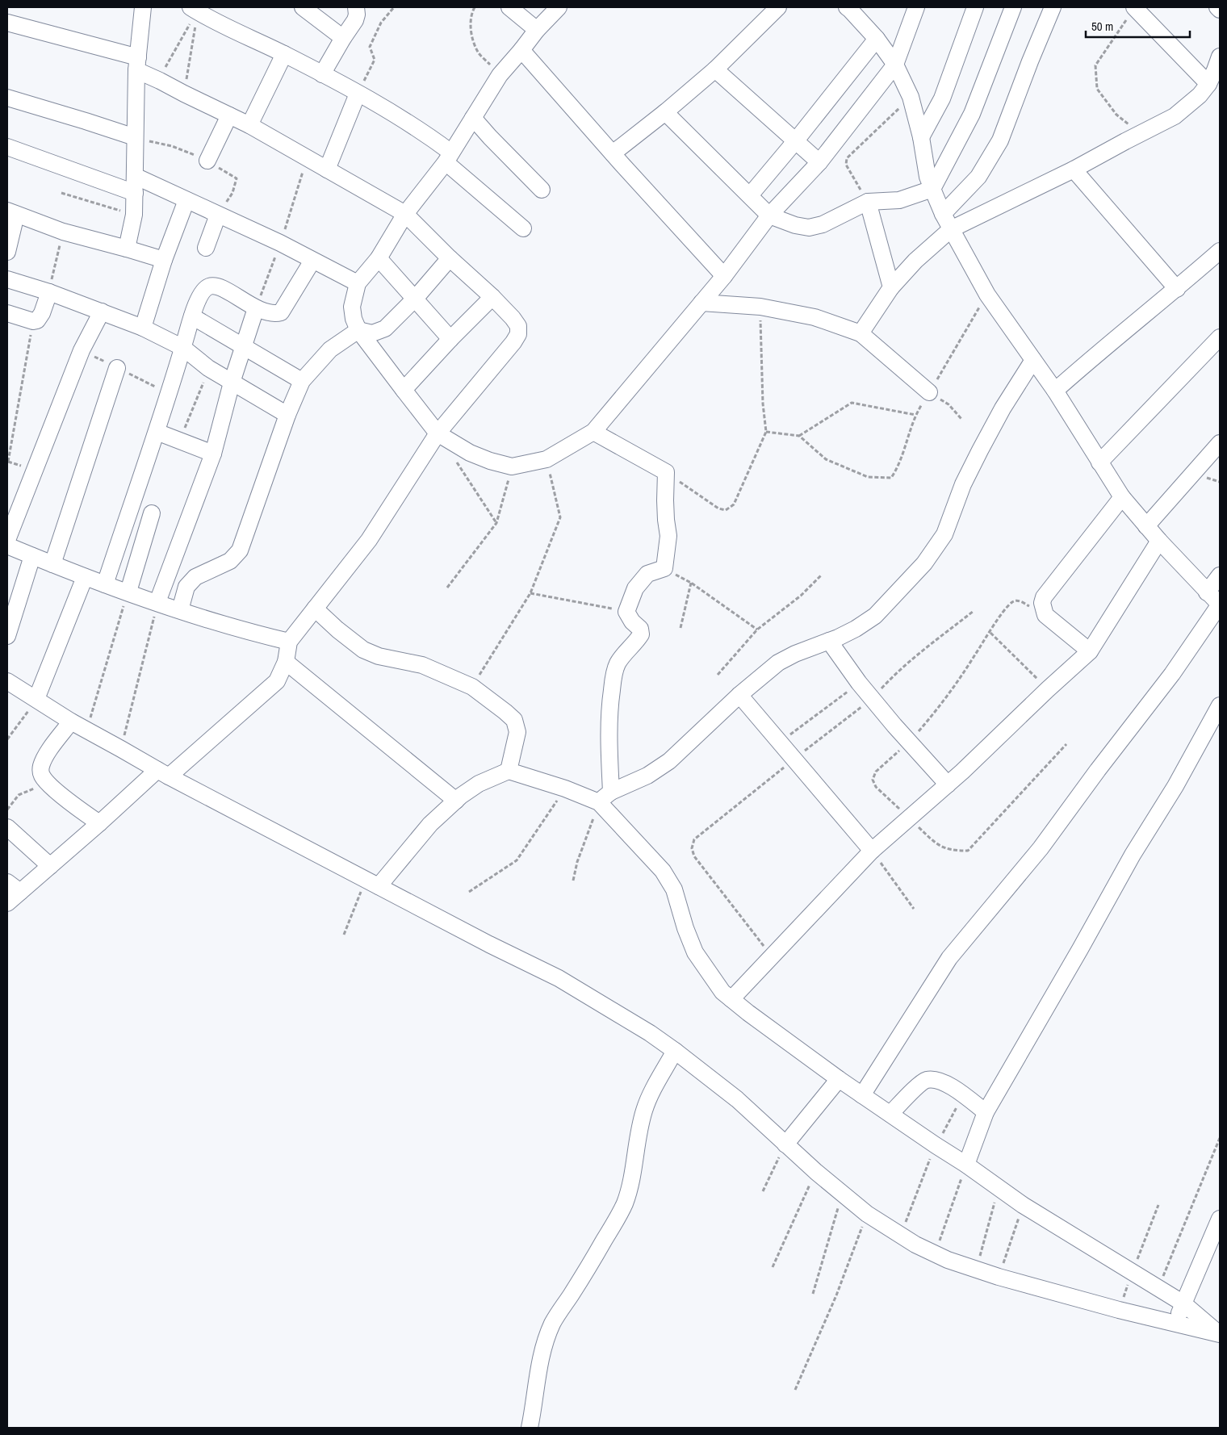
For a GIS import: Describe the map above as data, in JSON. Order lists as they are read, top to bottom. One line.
{"scale_bar":"50 m"}
